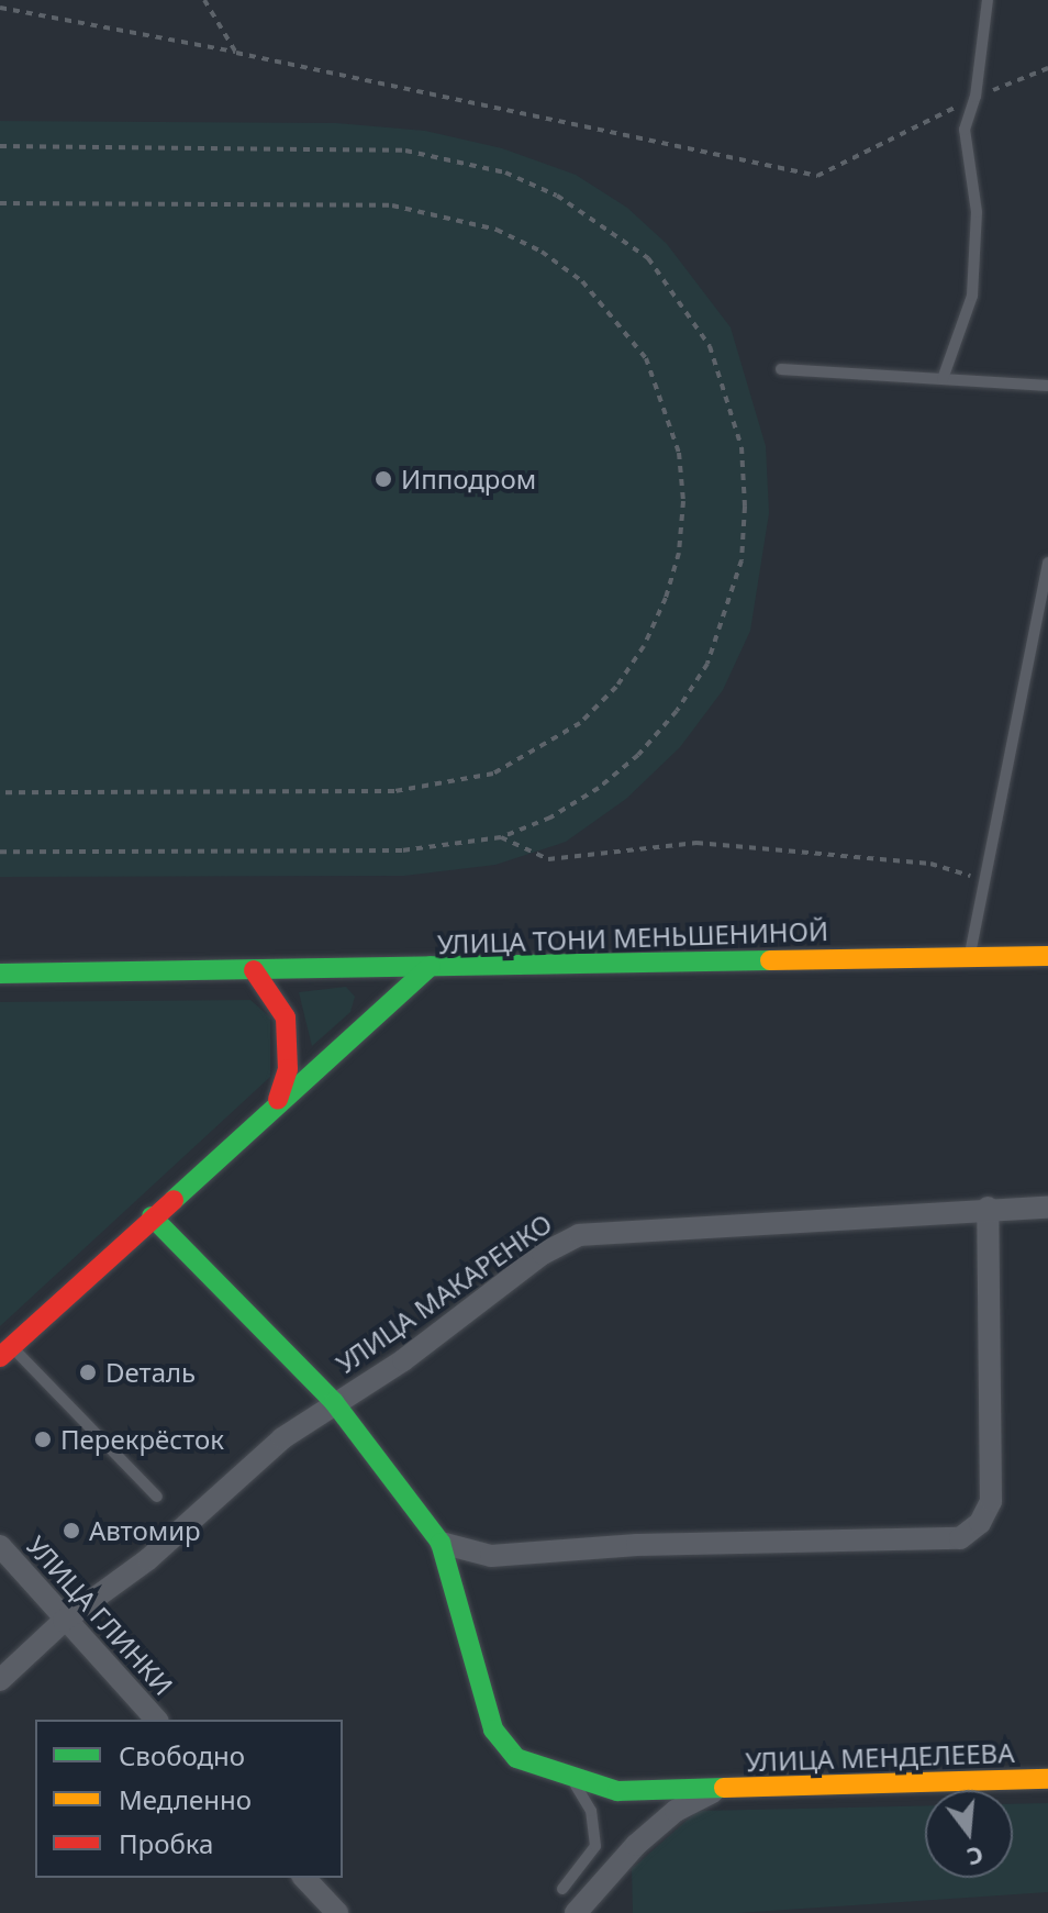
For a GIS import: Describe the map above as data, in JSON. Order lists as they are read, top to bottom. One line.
{"streets":{"street":["УЛИЦА ТОНИ МЕНЬШЕНИНОЙ","УЛИЦА МАКАРЕНКО","УЛИЦА ГЛИНКИ","УЛИЦА МЕНДЕЛЕЕВА"]},"crossings":[["УЛИЦА МАКАРЕНКО","УЛИЦА ГЛИНКИ"]],"places":["Ипподром","Dеталь","Перекрёсток","Автомир"],"legend":["Свободно","Медленно","Пробка"],"north":"bottom"}
